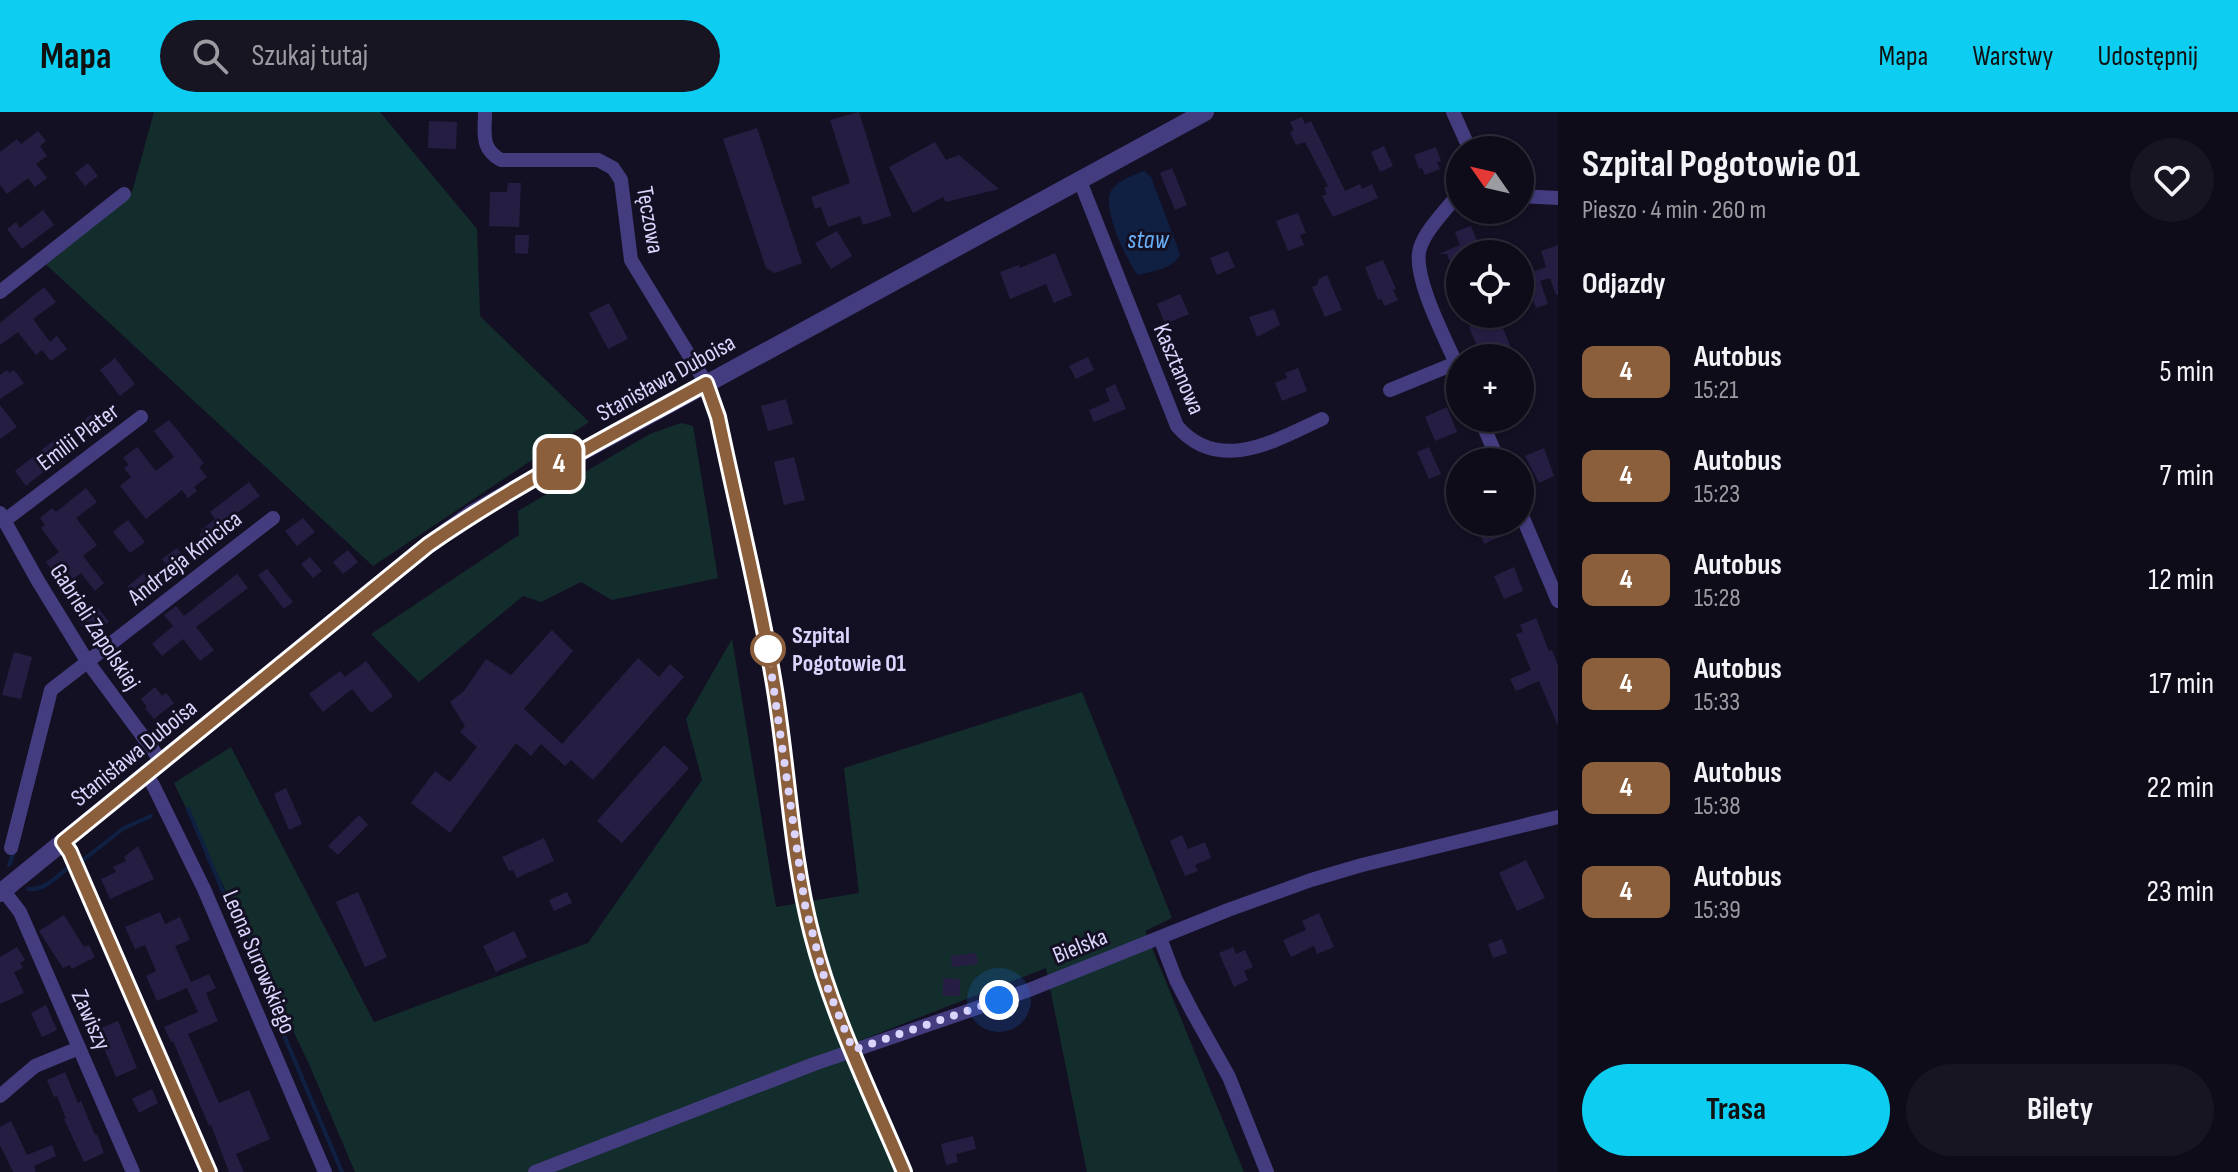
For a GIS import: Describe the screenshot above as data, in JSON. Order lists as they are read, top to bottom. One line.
{"streets":{"street":["Tęczowa","Kasztanowa","Stanisława Duboisa","Emilii Plater","Andrzeja Kmicica","Gabrieli Zapolskiej","Bielska","Leona Surowskiego","Zawiszy"]},"crossings":[["Tęczowa","Stanisława Duboisa"],["Kasztanowa","Stanisława Duboisa"],["Stanisława Duboisa","Gabrieli Zapolskiej"],["Stanisława Duboisa","Leona Surowskiego"],["Stanisława Duboisa","Zawiszy"],["Emilii Plater","Gabrieli Zapolskiej"],["Andrzeja Kmicica","Gabrieli Zapolskiej"]],"water":["staw"],"places":["Szpital Pogotowie 01"],"lines":["bus line 4"],"north":"top left","page":{"header":"Mapa","search":"Szukaj tutaj","nav":["Mapa","Warstwy","Udostępnij"],"on_map":"4","heading":[["Szpital Pogotowie 01","Pieszo · 4 min · 260 m"],"Odjazdy"],"map_buttons":["+","−"],"list":[{"mark":"4","name":"Autobus","note":"15:21","value":"5 min"},{"mark":"4","name":"Autobus","note":"15:23","value":"7 min"},{"mark":"4","name":"Autobus","note":"15:28","value":"12 min"},{"mark":"4","name":"Autobus","note":"15:33","value":"17 min"},{"mark":"4","name":"Autobus","note":"15:38","value":"22 min"},{"mark":"4","name":"Autobus","note":"15:39","value":"23 min"}],"buttons":["Trasa","Bilety"]}}
